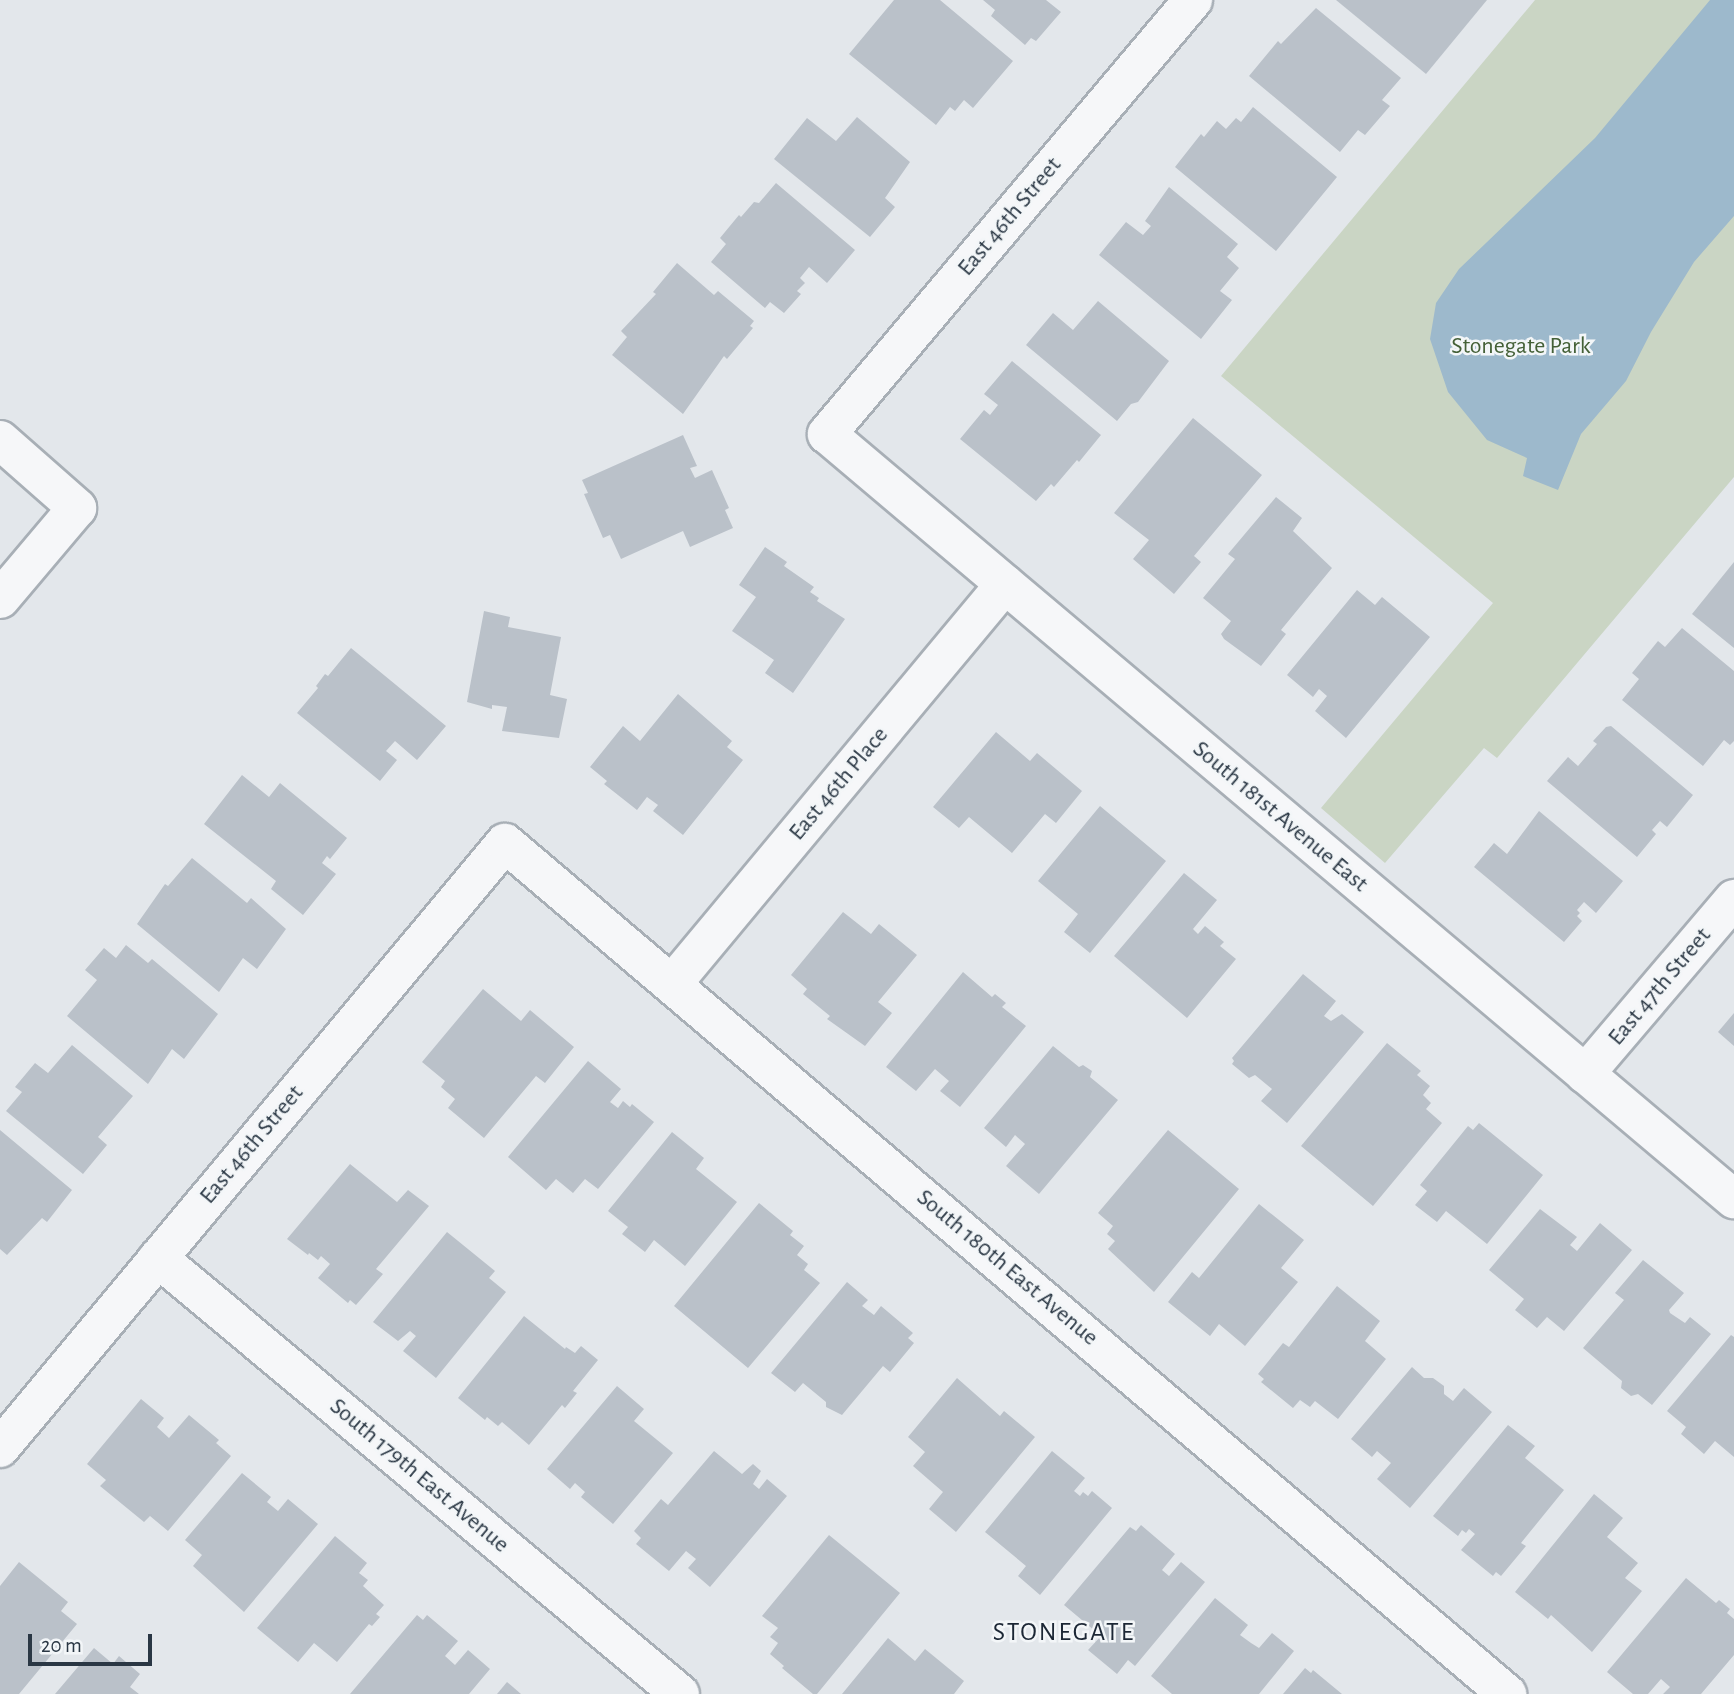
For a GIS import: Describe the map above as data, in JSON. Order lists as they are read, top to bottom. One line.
{"streets":{"street":["East 46th Street","East 46th Place","South 181st Avenue East","East 47th Street","South 180th East Avenue","South 179th East Avenue"]},"crossings":[["East 46th Street","South 181st Avenue East"],["East 46th Street","South 180th East Avenue"],["East 46th Street","South 179th East Avenue"],["East 46th Place","South 181st Avenue East"],["East 46th Place","South 180th East Avenue"],["South 181st Avenue East","East 47th Street"]],"districts":["STONEGATE"],"parks":["Stonegate Park"],"scale_bar":"20 m"}
